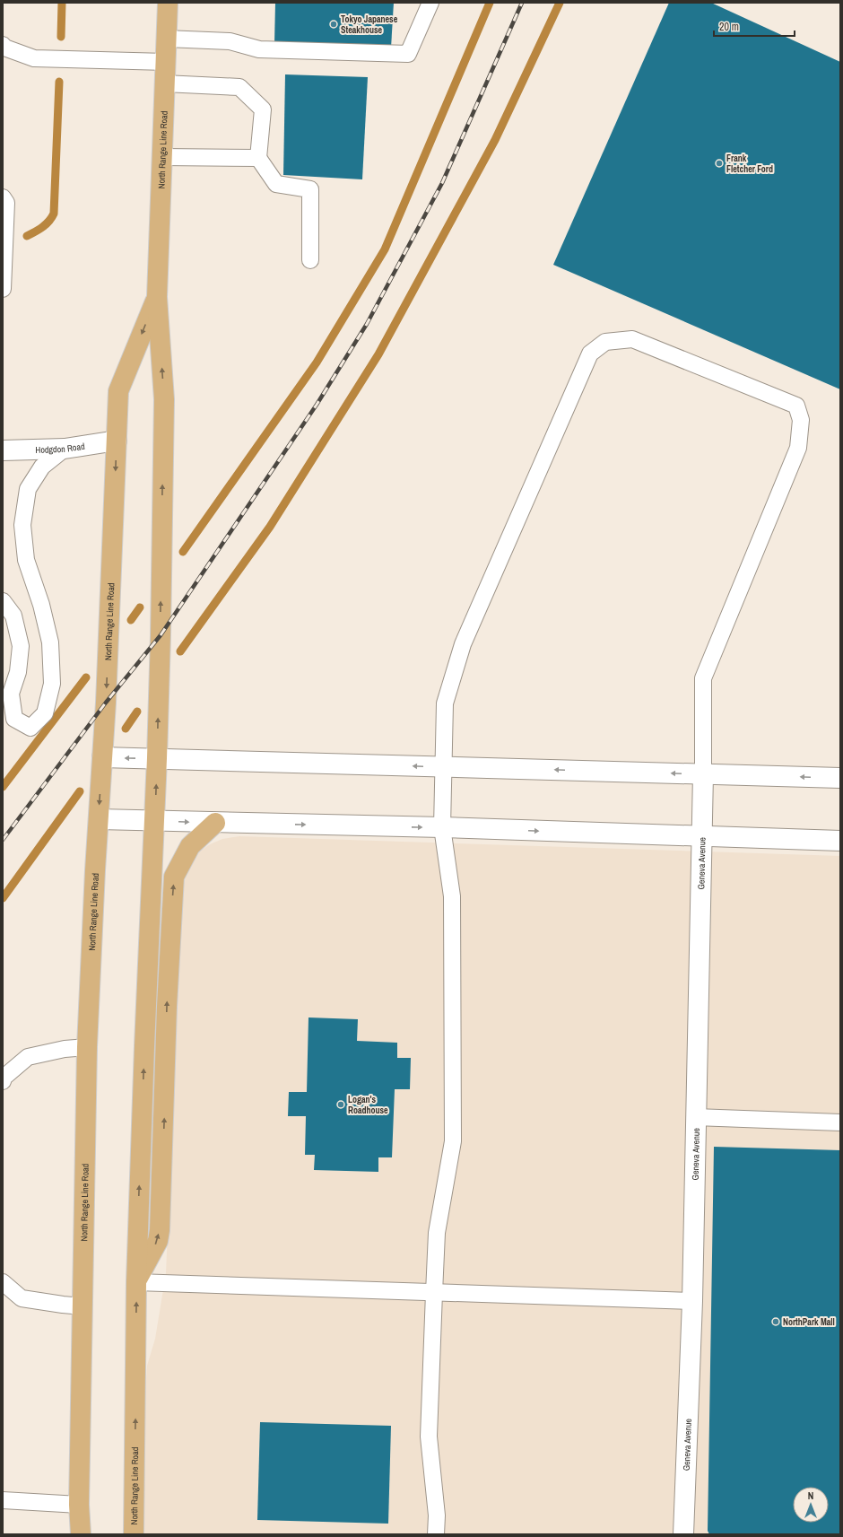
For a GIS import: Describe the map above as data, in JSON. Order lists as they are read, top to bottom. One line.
{"streets":{"main road":["North Range Line Road"],"street":["Hodgdon Road","Geneva Avenue"]},"crossings":[["North Range Line Road","Hodgdon Road"]],"places":["Tokyo Japanese Steakhouse","Frank Fletcher Ford","Logan's Roadhouse","NorthPark Mall"],"scale_bar":"20 m","north":"top"}
